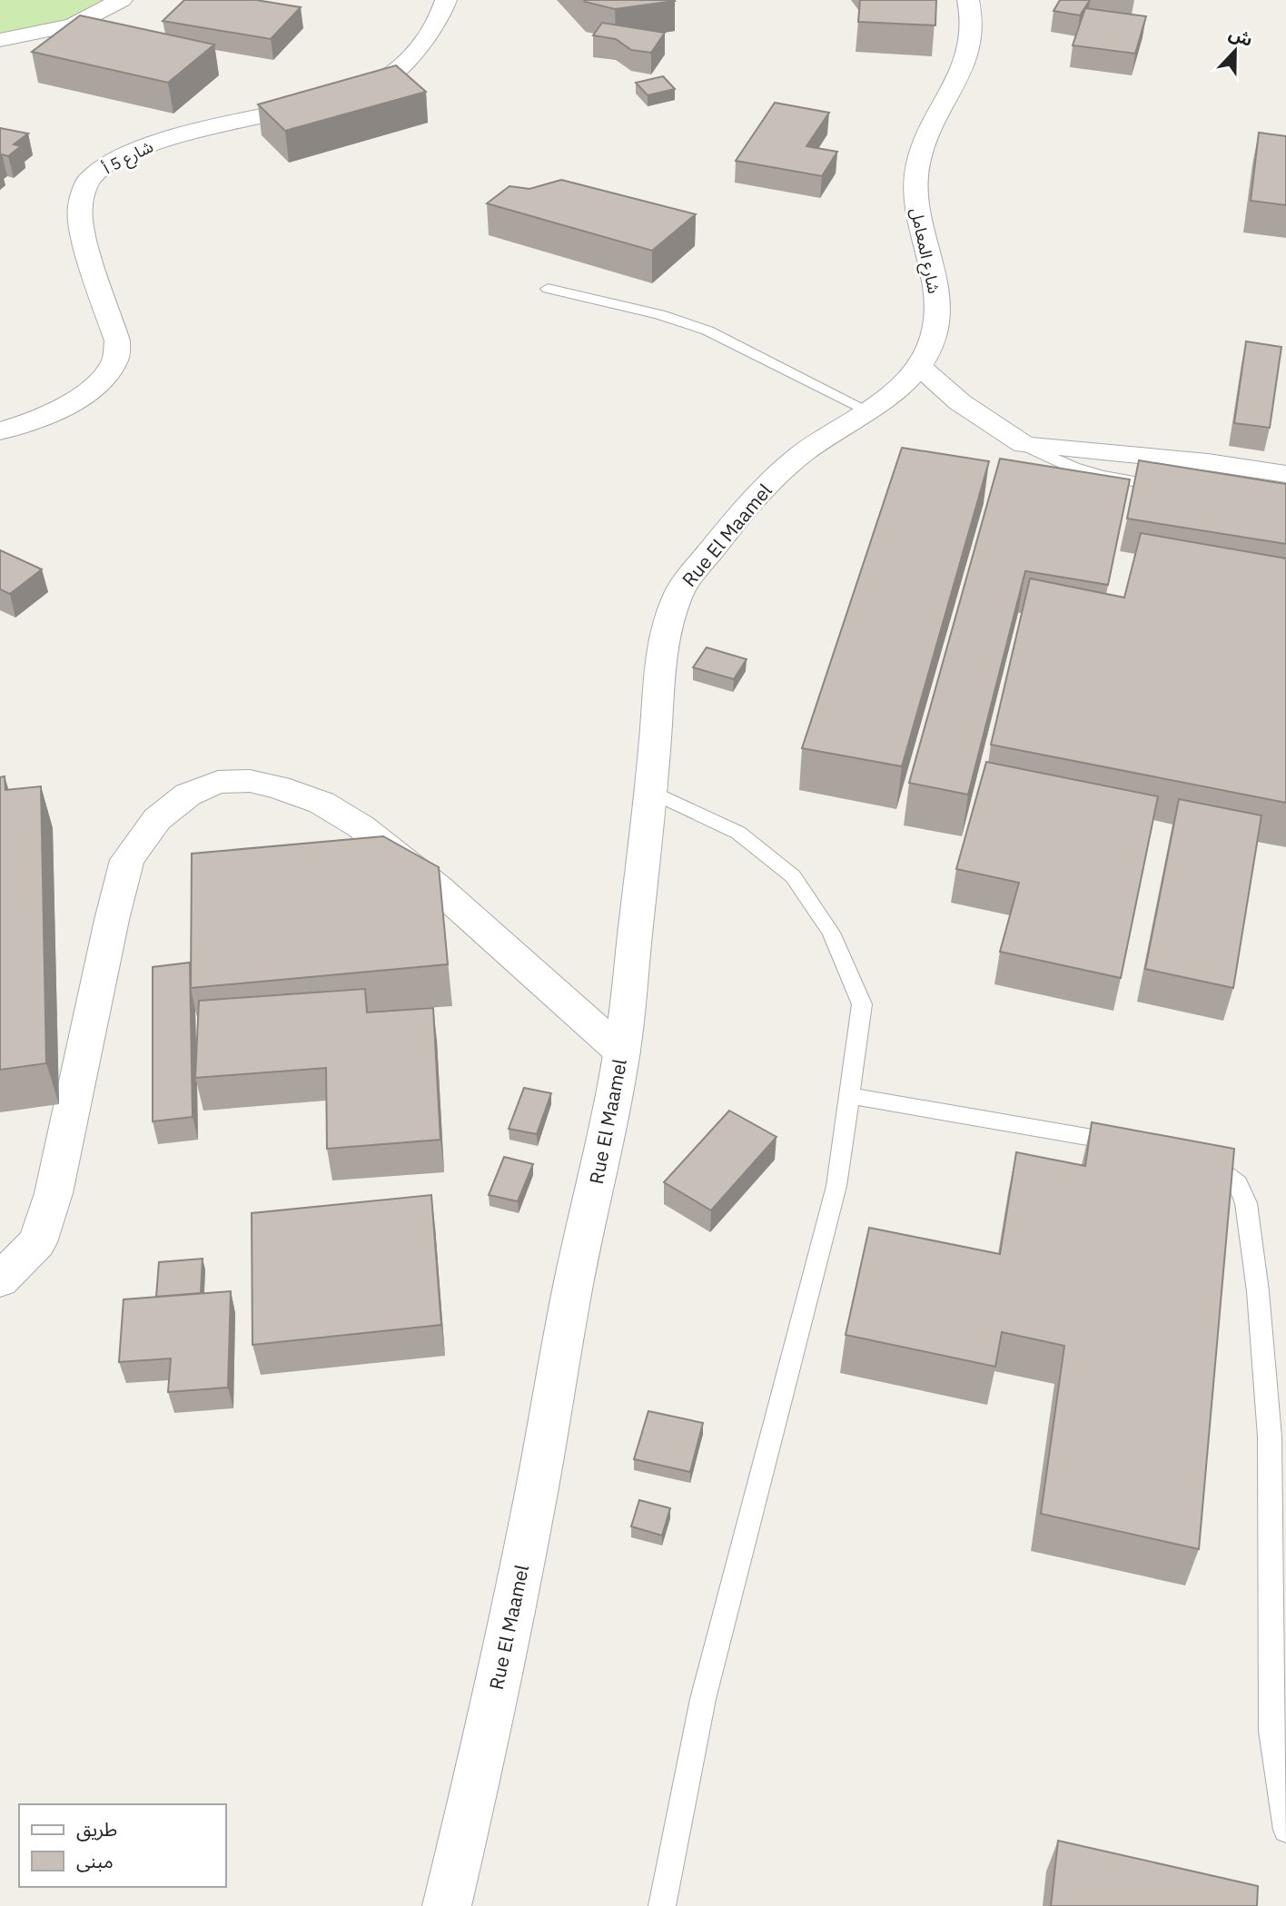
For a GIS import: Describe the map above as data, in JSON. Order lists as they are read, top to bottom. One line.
{"streets":{"street":["شارع 5 أ","شارع المعامل","Rue El Maamel"]},"crossings":[["شارع المعامل","Rue El Maamel"]],"legend":["طريق","مبنى"],"north":"top"}
